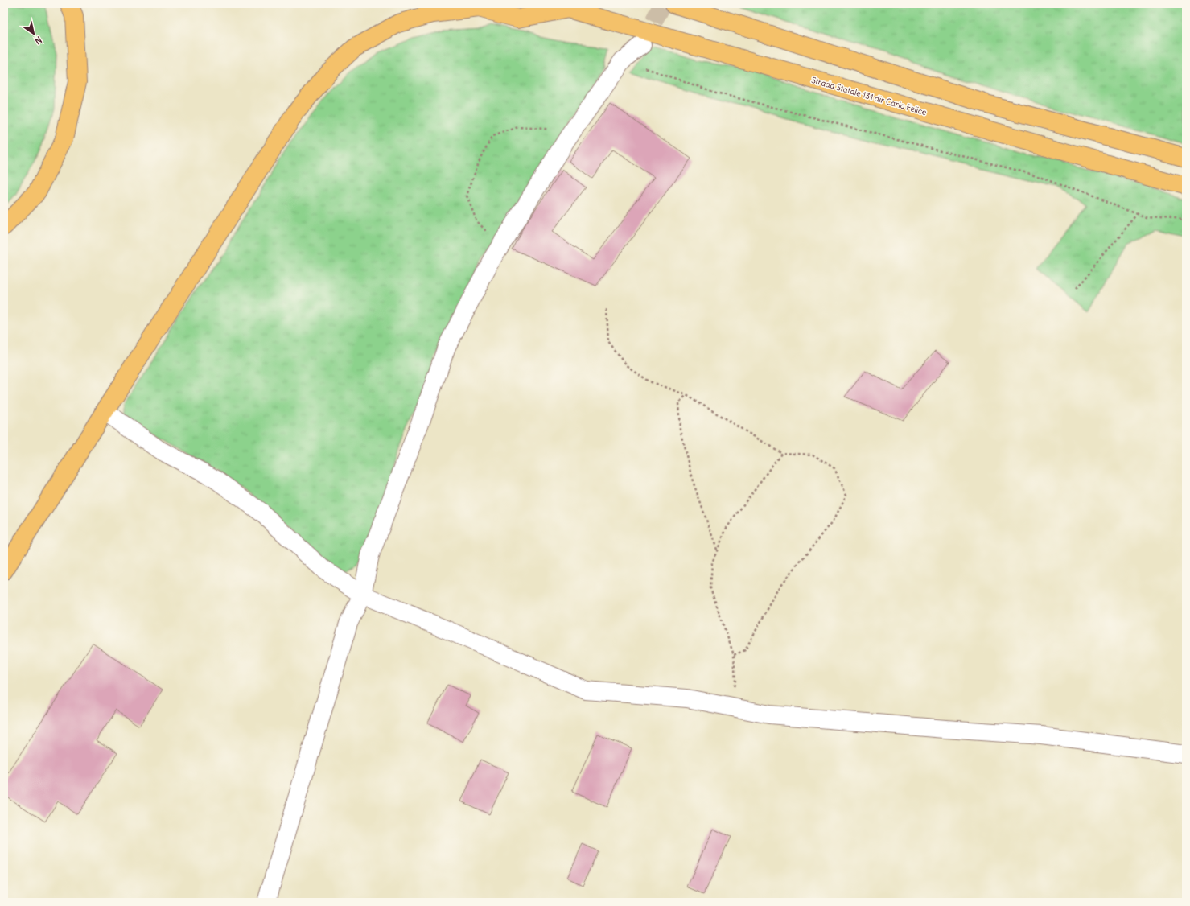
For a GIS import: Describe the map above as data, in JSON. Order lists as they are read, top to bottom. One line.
{"streets":{"highway":["Strada Statale 131 dir Carlo Felice"]},"north":"bottom right"}
